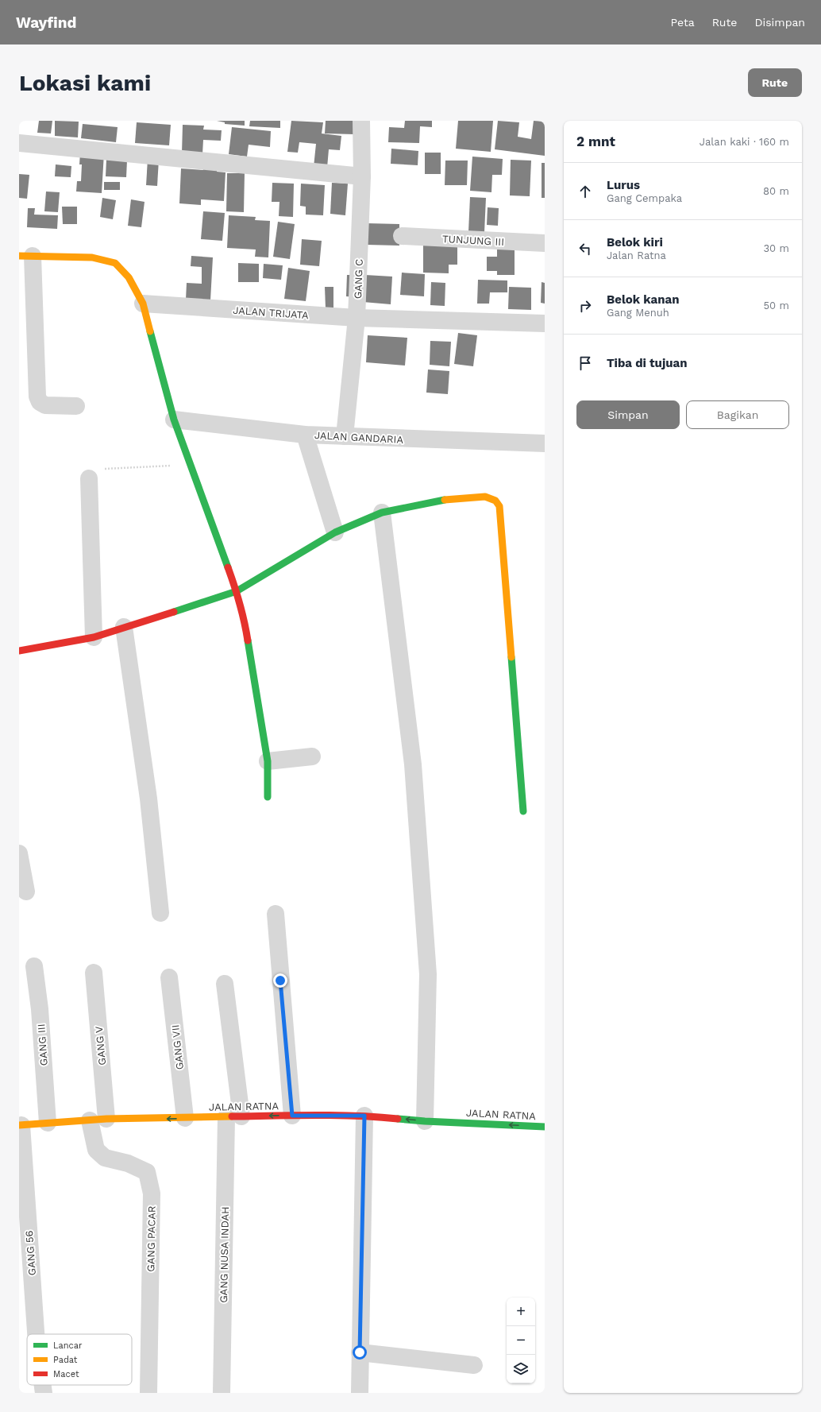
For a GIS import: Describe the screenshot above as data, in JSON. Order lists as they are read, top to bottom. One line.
{"streets":{"street":["TUNJUNG III","GANG C","JALAN TRIJATA","JALAN GANDARIA","GANG III","GANG V","GANG VII","JALAN RATNA","GANG PACAR","GANG 56","GANG NUSA INDAH"]},"crossings":[["GANG C","JALAN TRIJATA"],["GANG C","JALAN GANDARIA"],["GANG III","JALAN RATNA"],["GANG V","JALAN RATNA"],["GANG VII","JALAN RATNA"],["JALAN RATNA","GANG PACAR"],["JALAN RATNA","GANG 56"],["JALAN RATNA","GANG NUSA INDAH"]],"one_way":["JALAN RATNA"],"legend":["Lancar","Padat","Macet"],"page":{"header":"Wayfind","nav":["Peta","Rute","Disimpan"],"buttons":["Rute",["Simpan","Bagikan"]],"title":"Lokasi kami","heading":["2 mnt","Jalan kaki · 160 m"],"list":[["Lurus","Gang Cempaka","80 m"],["Belok kiri","Jalan Ratna","30 m"],["Belok kanan","Gang Menuh","50 m"],"Tiba di tujuan"],"map_buttons":["+","−"]}}
